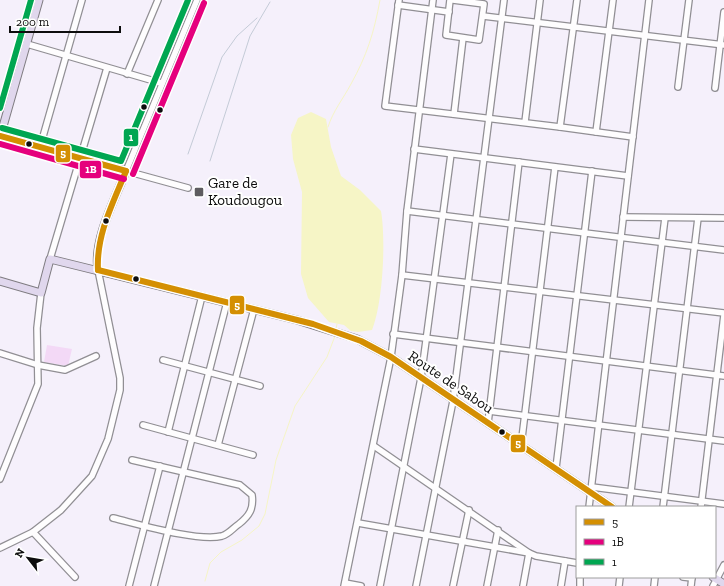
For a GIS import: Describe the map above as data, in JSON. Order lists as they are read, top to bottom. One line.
{"streets":{"main road":["Route de Sabou"]},"places":{"transit":["Gare de Koudougou"]},"lines":["transit line 1","transit line 1B","transit line 5"],"legend":["5","1B","1"],"scale_bar":"200 m","north":"top left"}
